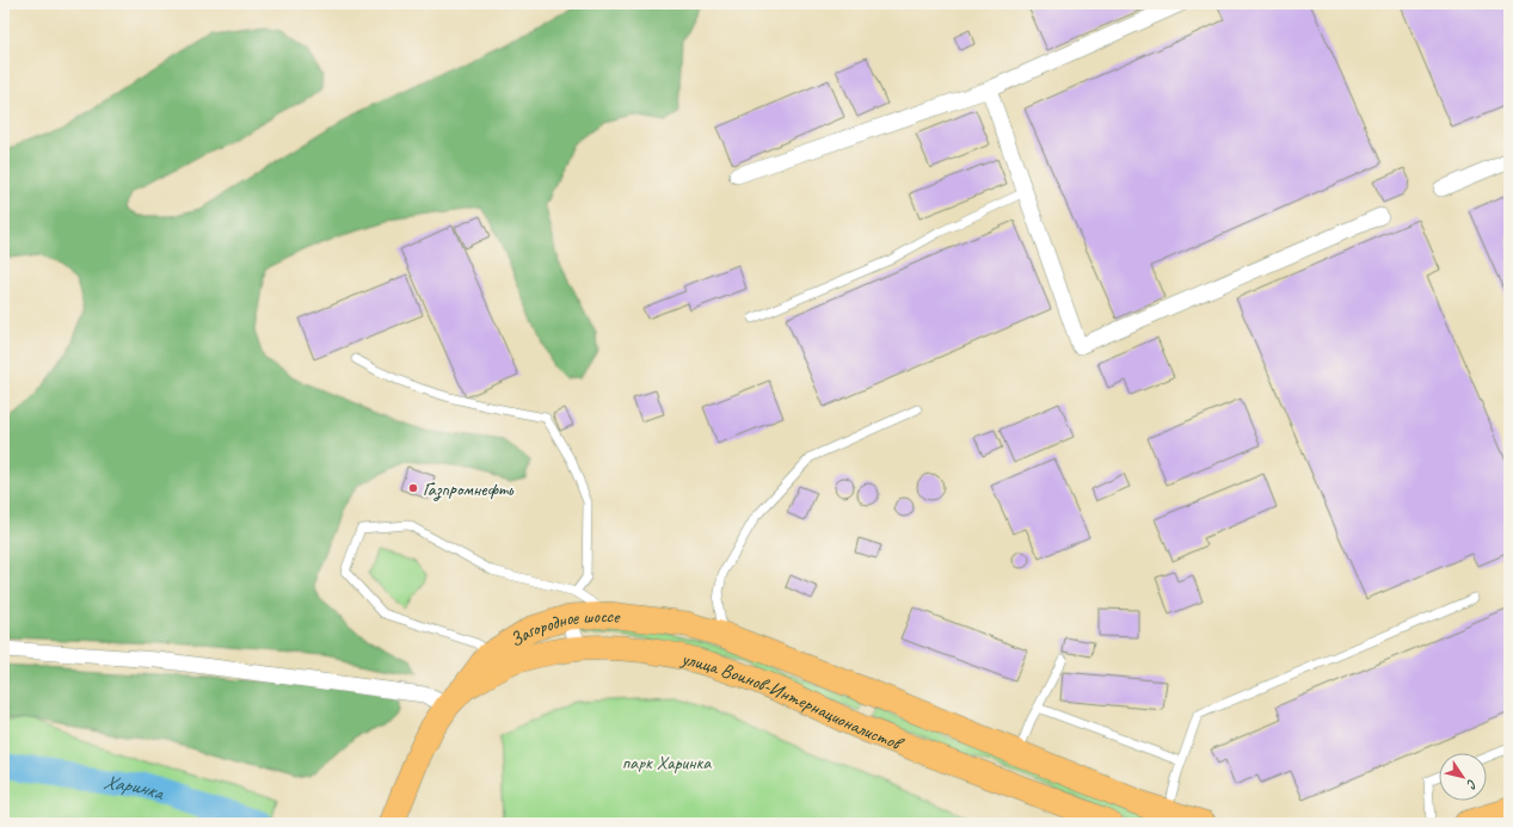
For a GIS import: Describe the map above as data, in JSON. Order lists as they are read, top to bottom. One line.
{"streets":{"main road":["Загородное шоссе","улица Воинов-Интернационалистов"]},"crossings":[["Загородное шоссе","улица Воинов-Интернационалистов"]],"water":["Харинка"],"parks":["парк Харинка"],"places":["Газпромнефть"],"north":"bottom right"}
